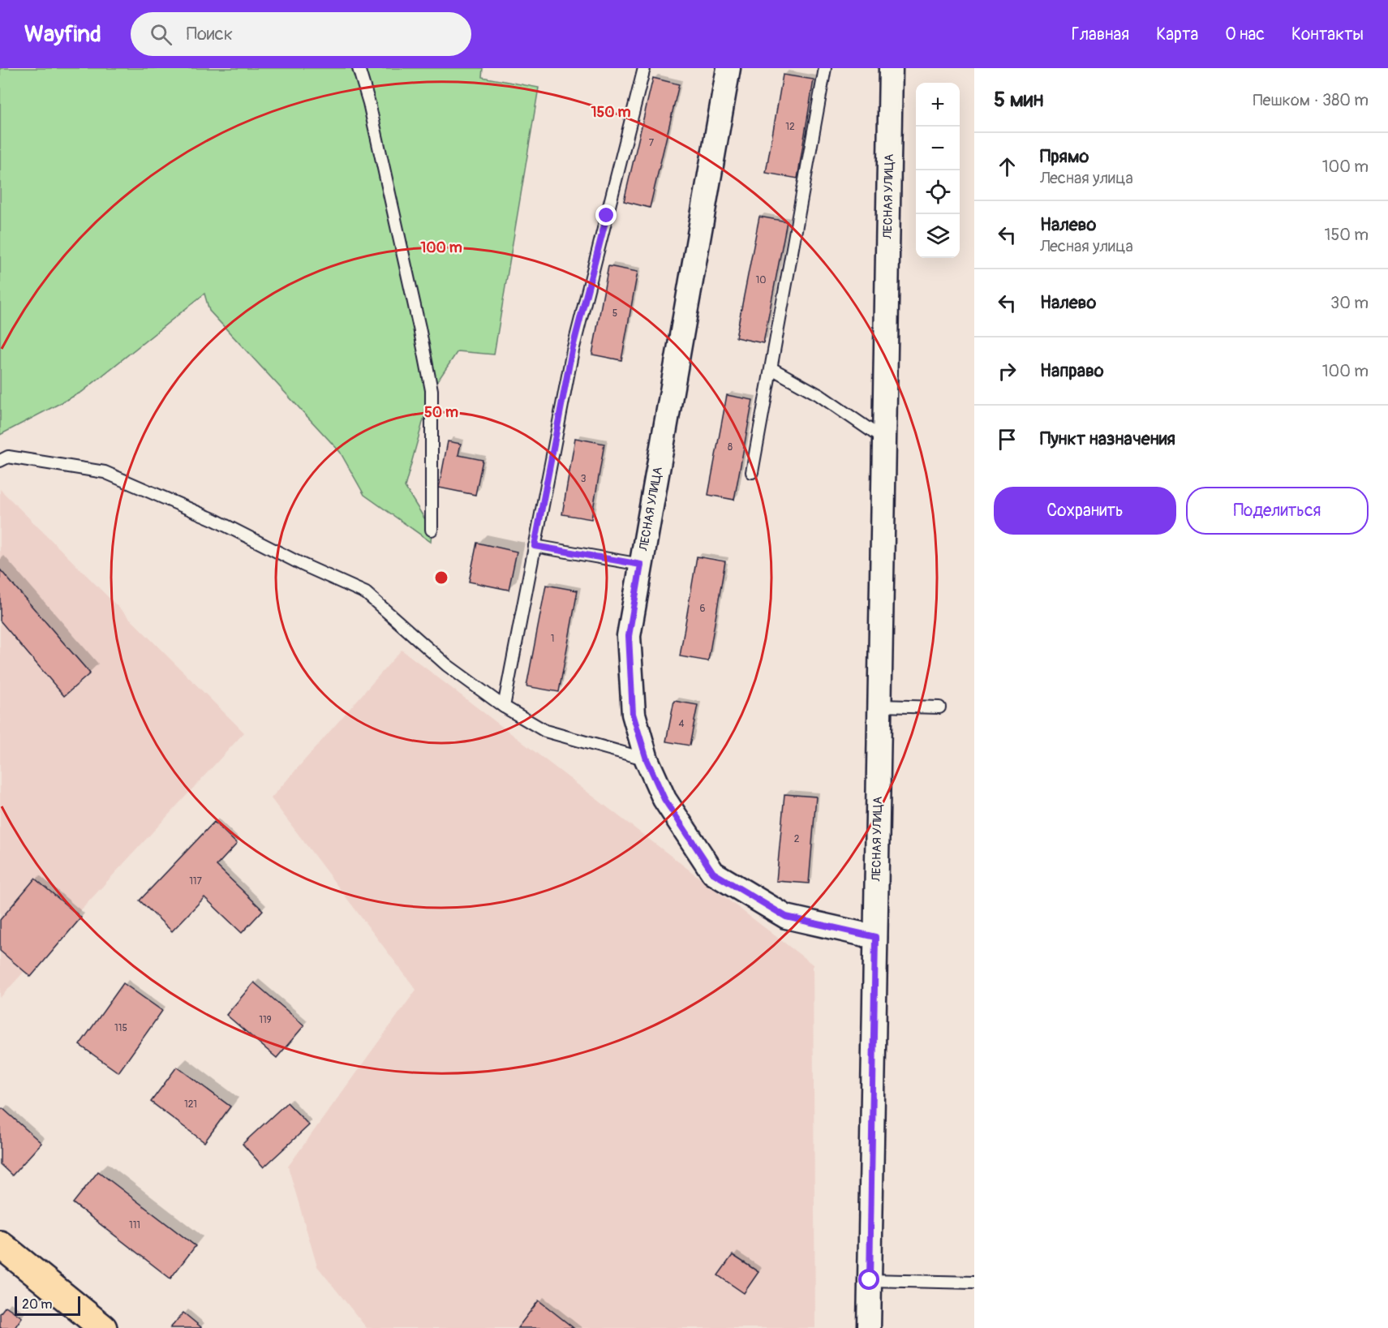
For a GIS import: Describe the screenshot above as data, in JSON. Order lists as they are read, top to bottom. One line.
{"streets":{"street":["ЛЕСНАЯ УЛИЦА"]},"house_numbers":["12","7","10","5","8","3","6","1","4","2","117","119","115","121","111"],"scale_bar":"20 m","page":{"header":"Wayfind","search":"Поиск","nav":["Главная","Карта","О нас","Контакты"],"heading":["5 мин","Пешком · 380 m"],"map_buttons":["+","−"],"list":[["Прямо","Лесная улица","100 m"],["Налево","Лесная улица","150 m"],["Налево","30 m"],["Направо","100 m"],"Пункт назначения"],"buttons":["Сохранить","Поделиться"],"scale":"20 m"},"rings":["150 m","100 m","50 m"]}
